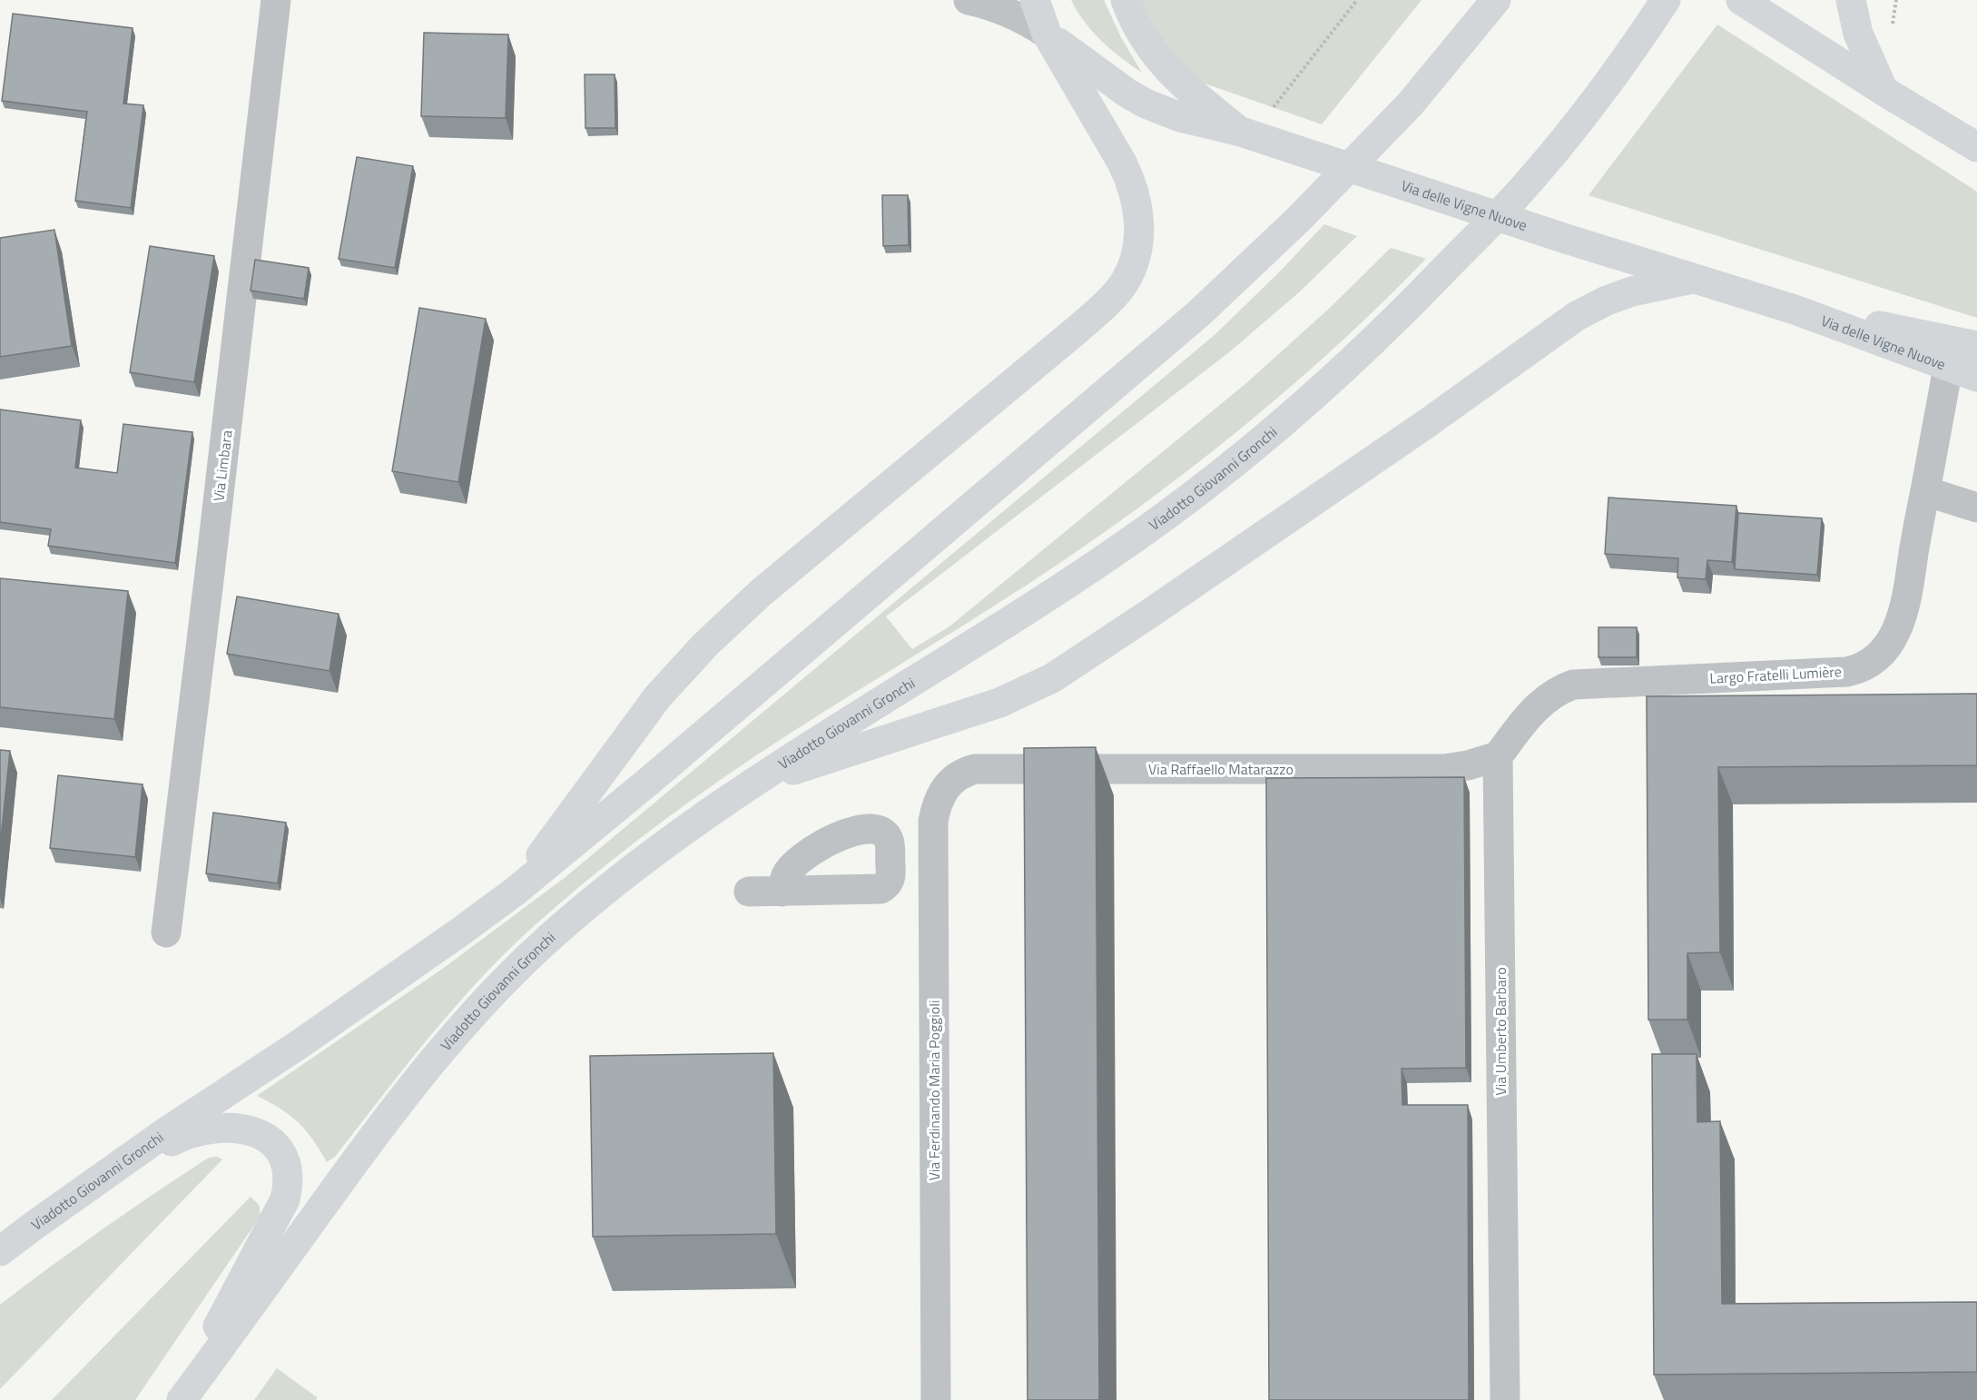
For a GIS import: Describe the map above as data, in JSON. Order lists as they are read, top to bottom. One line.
{"streets":{"main road":["Via delle Vigne Nuove","Viadotto Giovanni Gronchi"],"street":["Via Limbara","Largo Fratelli Lumière","Via Raffaello Matarazzo","Via Umberto Barbaro","Via Ferdinando Maria Poggioli"]},"crossings":[["Via delle Vigne Nuove","Largo Fratelli Lumière"],["Largo Fratelli Lumière","Via Raffaello Matarazzo"],["Largo Fratelli Lumière","Via Umberto Barbaro"],["Via Raffaello Matarazzo","Via Umberto Barbaro"],["Via Raffaello Matarazzo","Via Ferdinando Maria Poggioli"]]}
